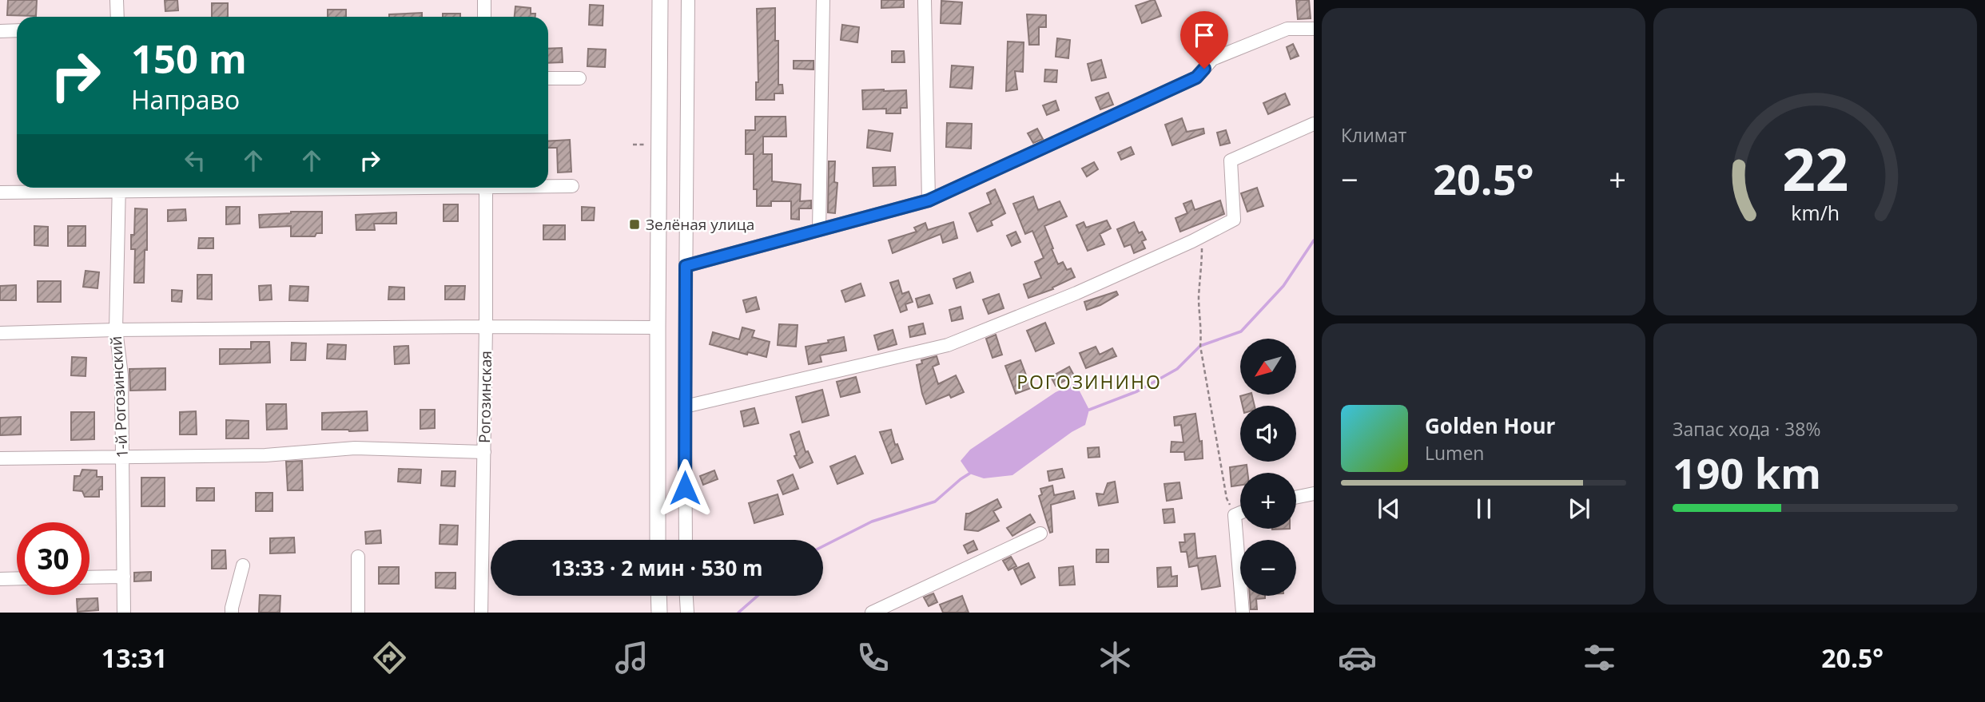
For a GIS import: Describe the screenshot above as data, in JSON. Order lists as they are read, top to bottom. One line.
{"streets":{"street":["1-й Рогозинский","Рогозинская"]},"districts":["РОГОЗИНИНО"],"places":{"transit":["Зелёная улица"]},"north":"bottom left","page":{"tile":["Климат",["Запас хода · 38%","190 km"]],"turn":["150 m","Направо"],"heat":["−","20.5°","+"],"map_buttons":["+","−"],"song":["Golden Hour","Lumen"],"limit":"30","trip":"13:33 · 2 мин · 530 m","tabs":["13:31","20.5°"],"gauge":["22","km/h"]}}
